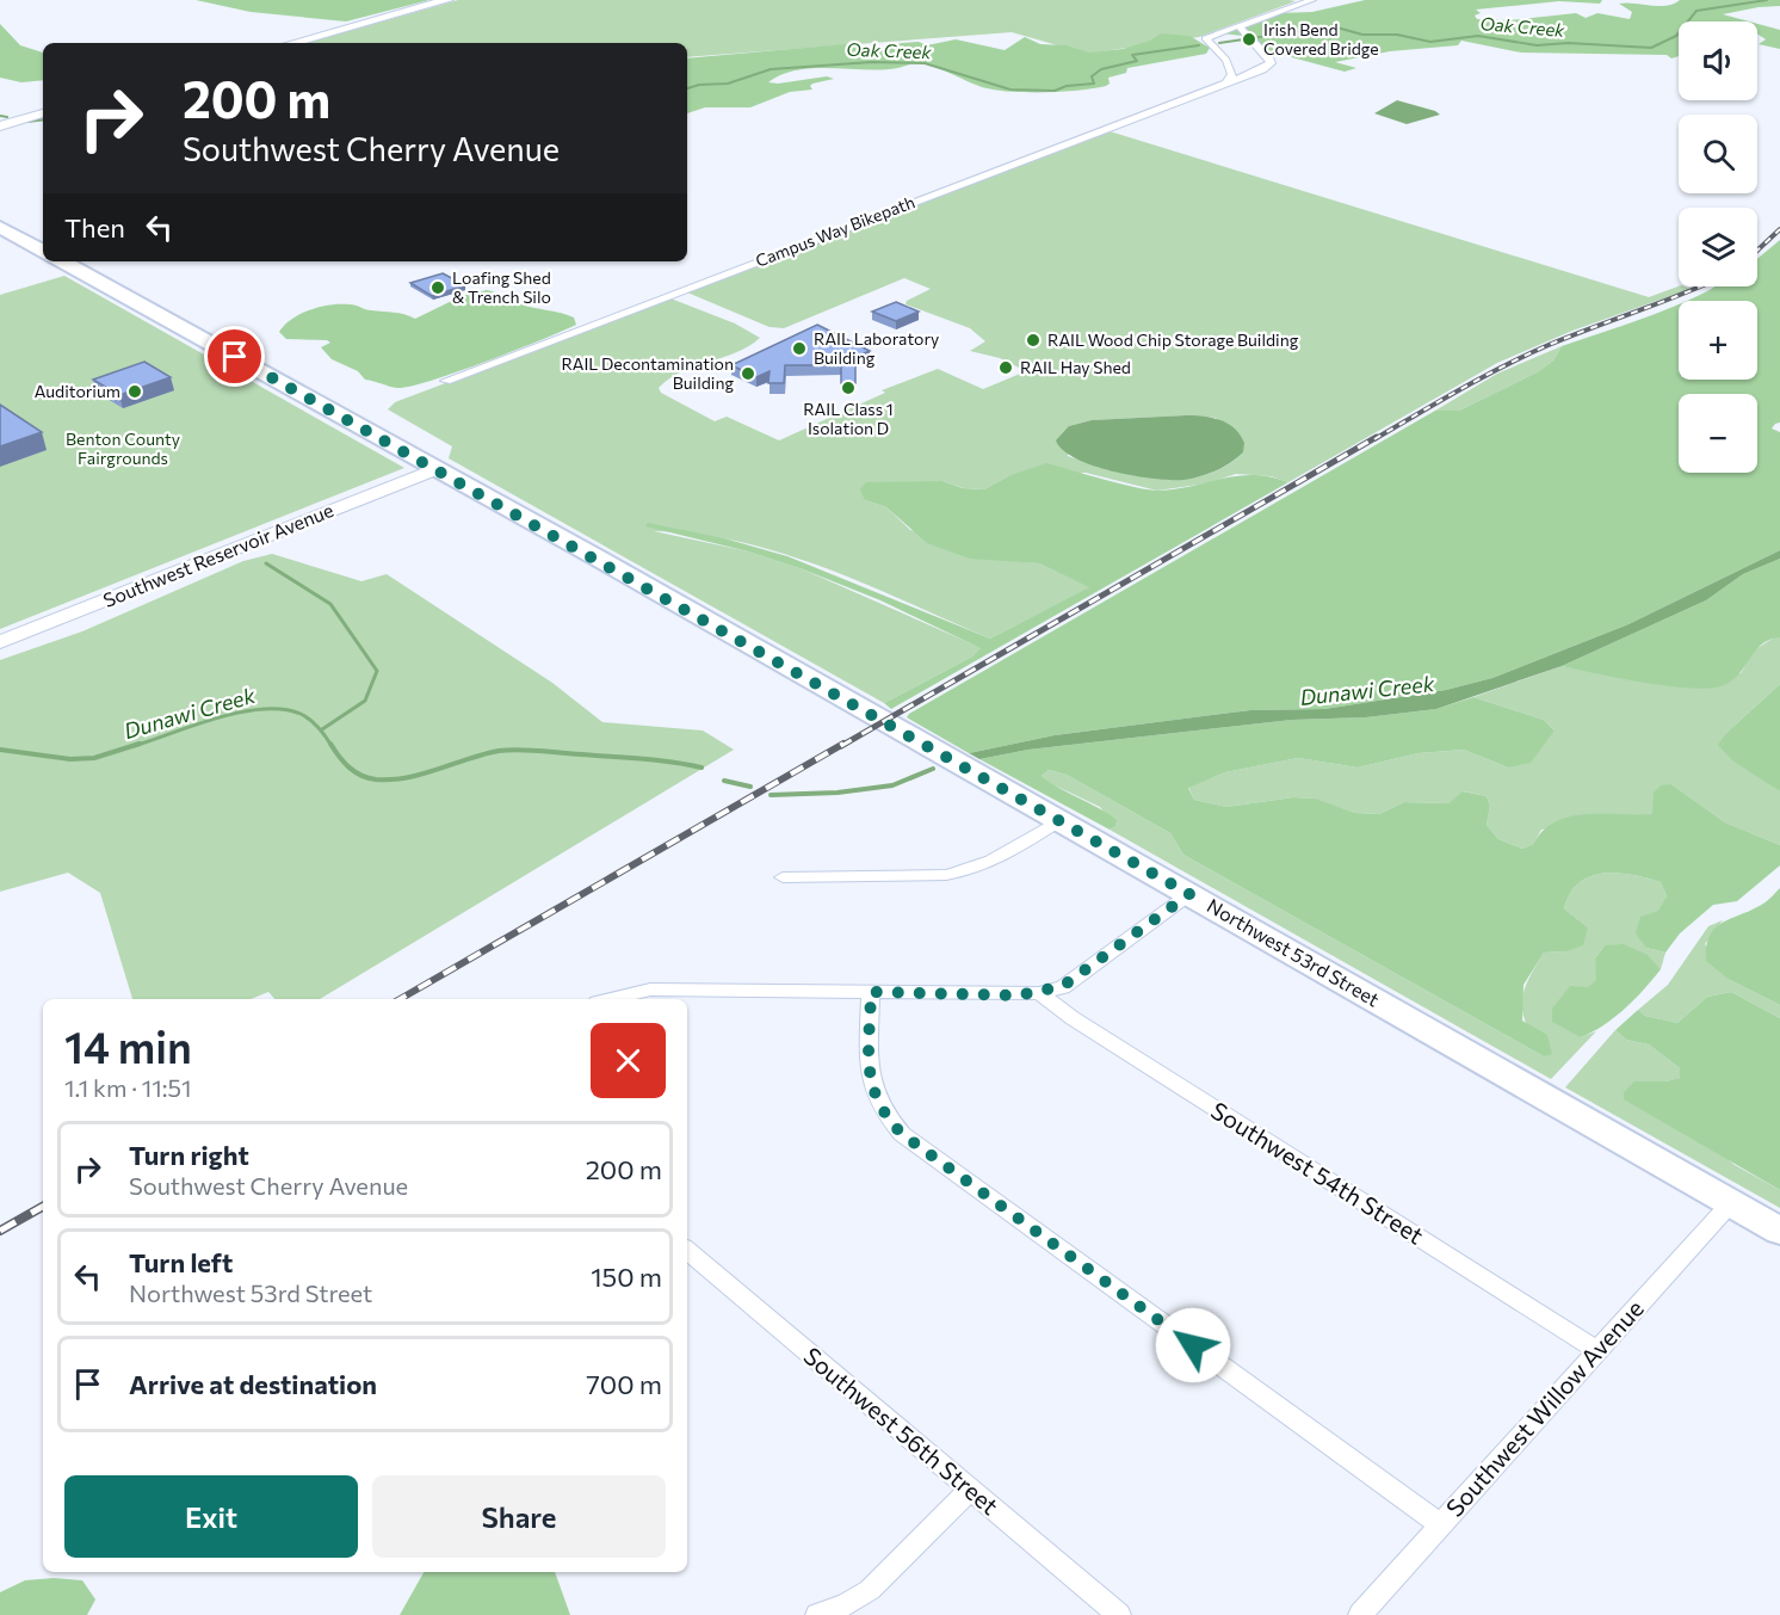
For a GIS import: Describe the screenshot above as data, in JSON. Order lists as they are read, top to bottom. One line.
{"streets":{"main road":["Southwest Reservoir Avenue","Northwest 53rd Street"],"street":["Campus Way Bikepath","Southwest 54th Street","Southwest Willow Avenue","Southwest 56th Street"]},"crossings":[["Southwest Reservoir Avenue","Northwest 53rd Street"],["Northwest 53rd Street","Southwest Willow Avenue"],["Southwest 54th Street","Southwest Willow Avenue"]],"water":["Oak Creek","Dunawi Creek"],"parks":["Benton County Fairgrounds"],"places":["Irish Bend Covered Bridge","Loafing Shed & Trench Silo","RAIL Wood Chip Storage Building","RAIL Laboratory Building","RAIL Hay Shed","RAIL Decontamination Building","RAIL Class 1 Isolation D","Auditorium"],"page":{"map_buttons":["+","−"],"turn":["200 m","Southwest Cherry Avenue"],"then":"Then","heading":["14 min","1.1 km · 11:51"],"list":[{"name":"Turn right","note":"Southwest Cherry Avenue","value":"200 m"},{"name":"Turn left","note":"Northwest 53rd Street","value":"150 m"},{"name":"Arrive at destination","value":"700 m"}],"buttons":["Exit","Share"]}}
